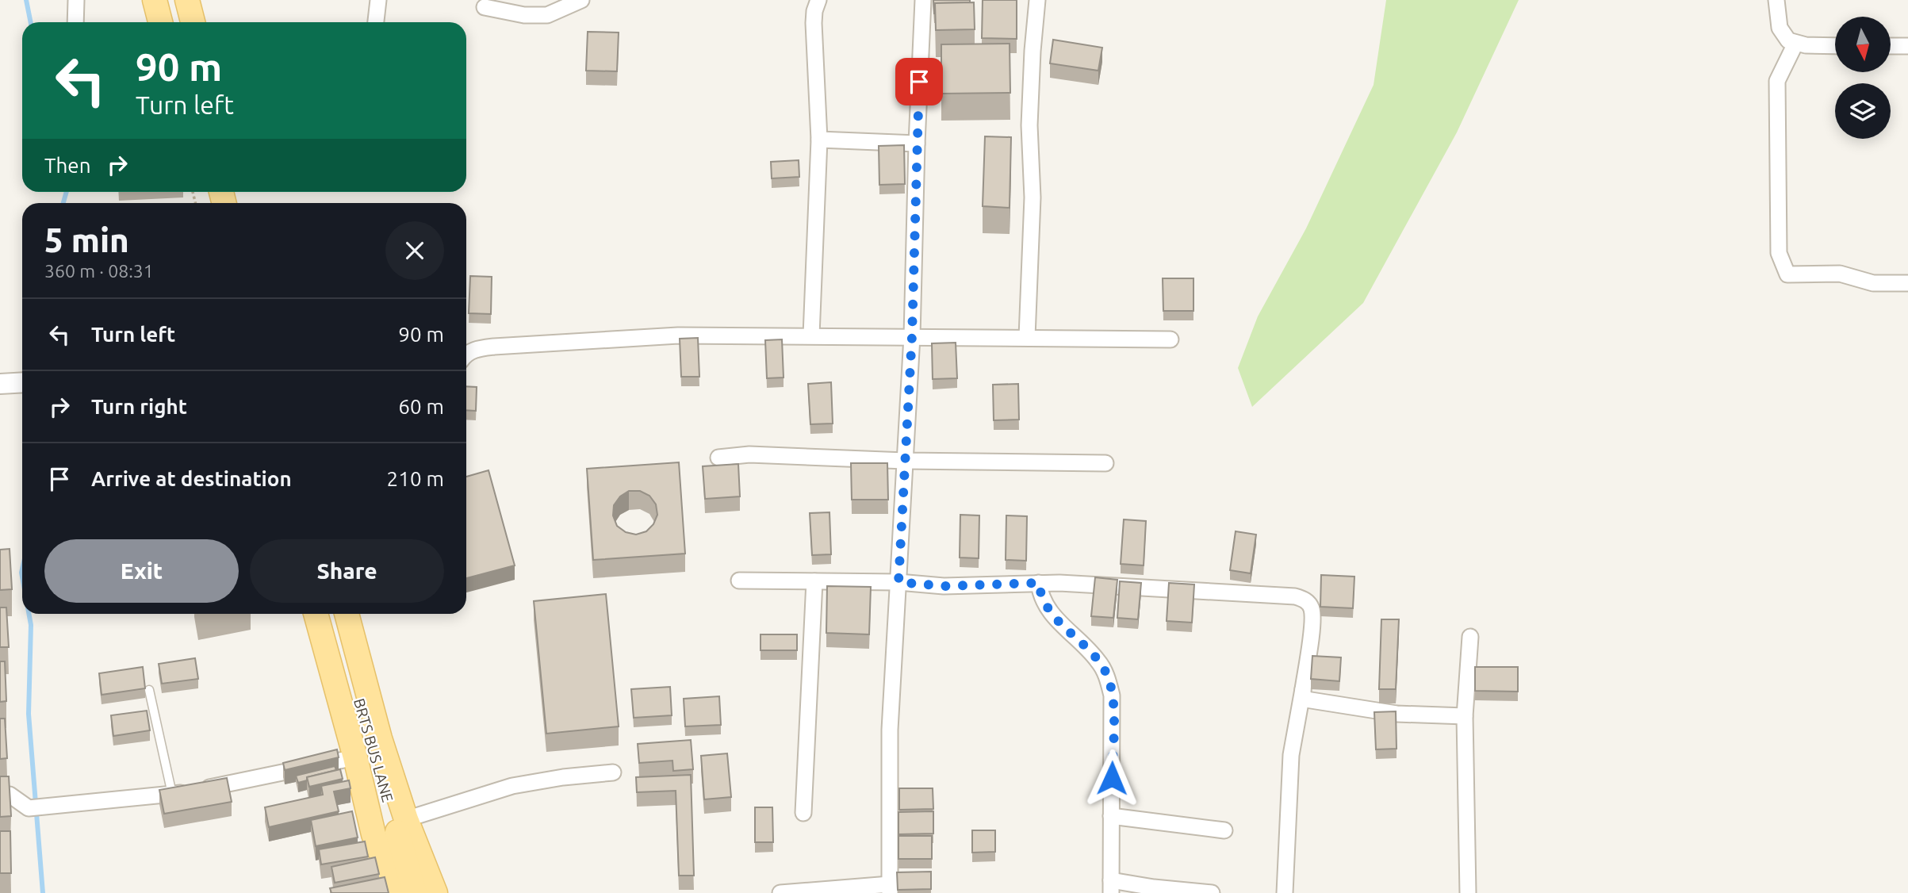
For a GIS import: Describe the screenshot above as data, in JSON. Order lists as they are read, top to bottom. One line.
{"streets":{"main road":["BRTS BUS LANE"]},"north":"bottom","page":{"turn":["90 m","Turn left"],"then":"Then","heading":["5 min","360 m · 08:31"],"list":[{"name":"Turn left","value":"90 m"},{"name":"Turn right","value":"60 m"},{"name":"Arrive at destination","value":"210 m"}],"buttons":["Exit","Share"]}}
